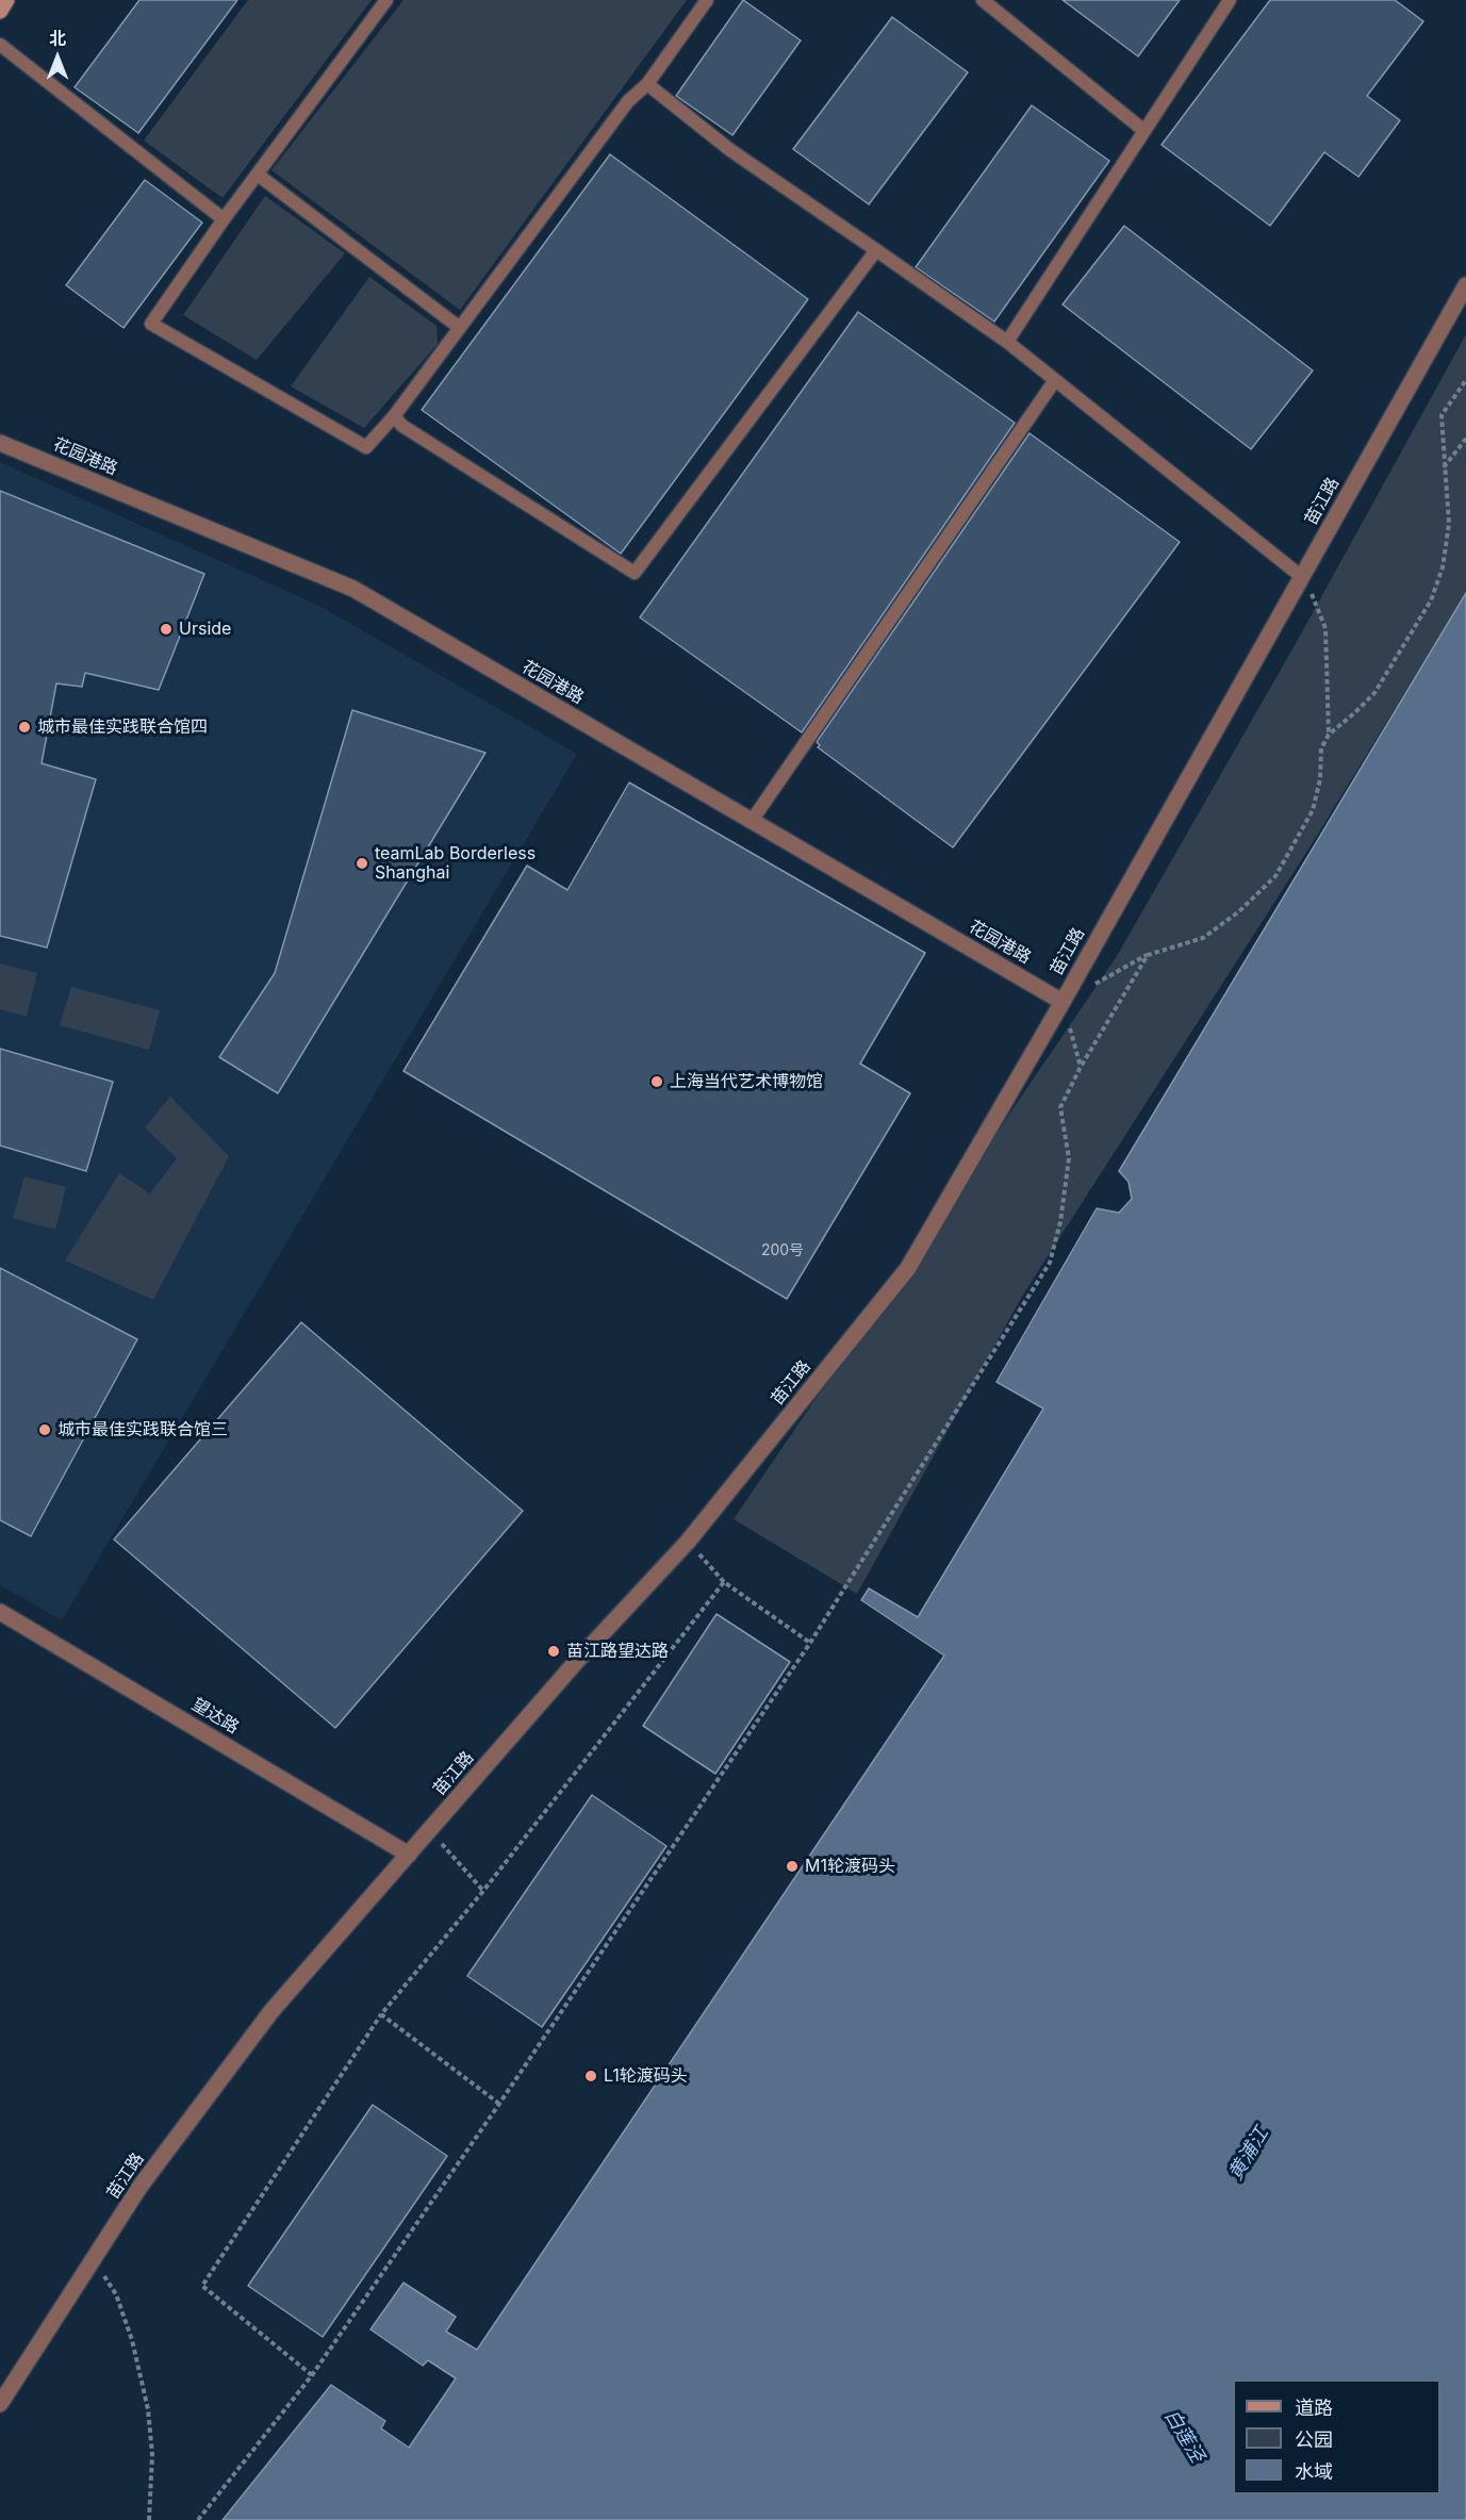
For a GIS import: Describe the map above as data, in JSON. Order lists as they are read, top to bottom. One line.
{"streets":{"street":["花园港路","苗江路","望达路"]},"crossings":[["花园港路","苗江路"],["苗江路","望达路"]],"water":["黄浦江","白莲泾"],"places":["Urside","城市最佳实践联合馆四","teamLab Borderless Shanghai","上海当代艺术博物馆","城市最佳实践联合馆三","苗江路望达路","M1轮渡码头","L1轮渡码头"],"house_numbers":["200号"],"legend":["道路","公园","水域"],"north":"top"}
